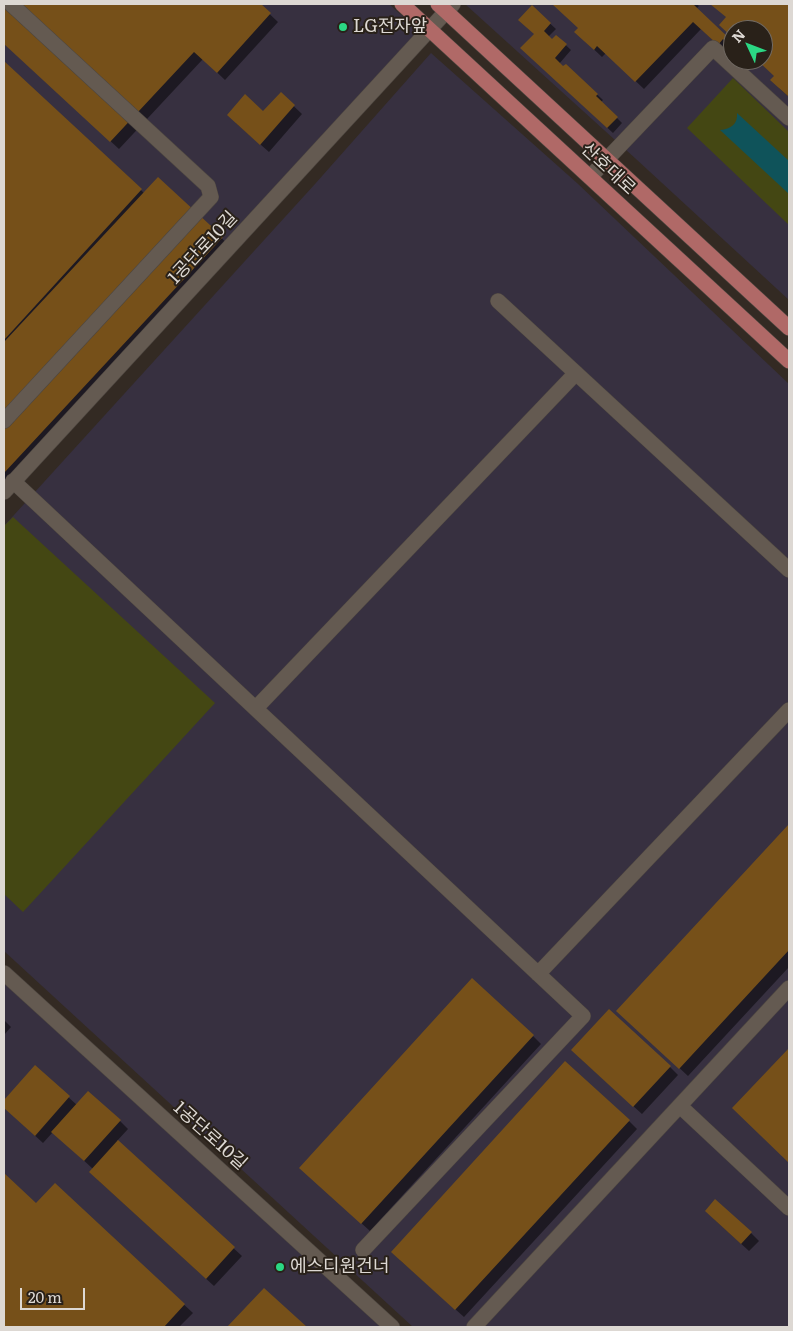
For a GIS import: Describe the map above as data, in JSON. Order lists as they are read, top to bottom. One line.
{"streets":{"main road":["산호대로"],"street":["1공단로10길"]},"crossings":[["산호대로","1공단로10길"]],"places":["LG전자앞","에스디원건너"],"scale_bar":"20 m","north":"top left"}
